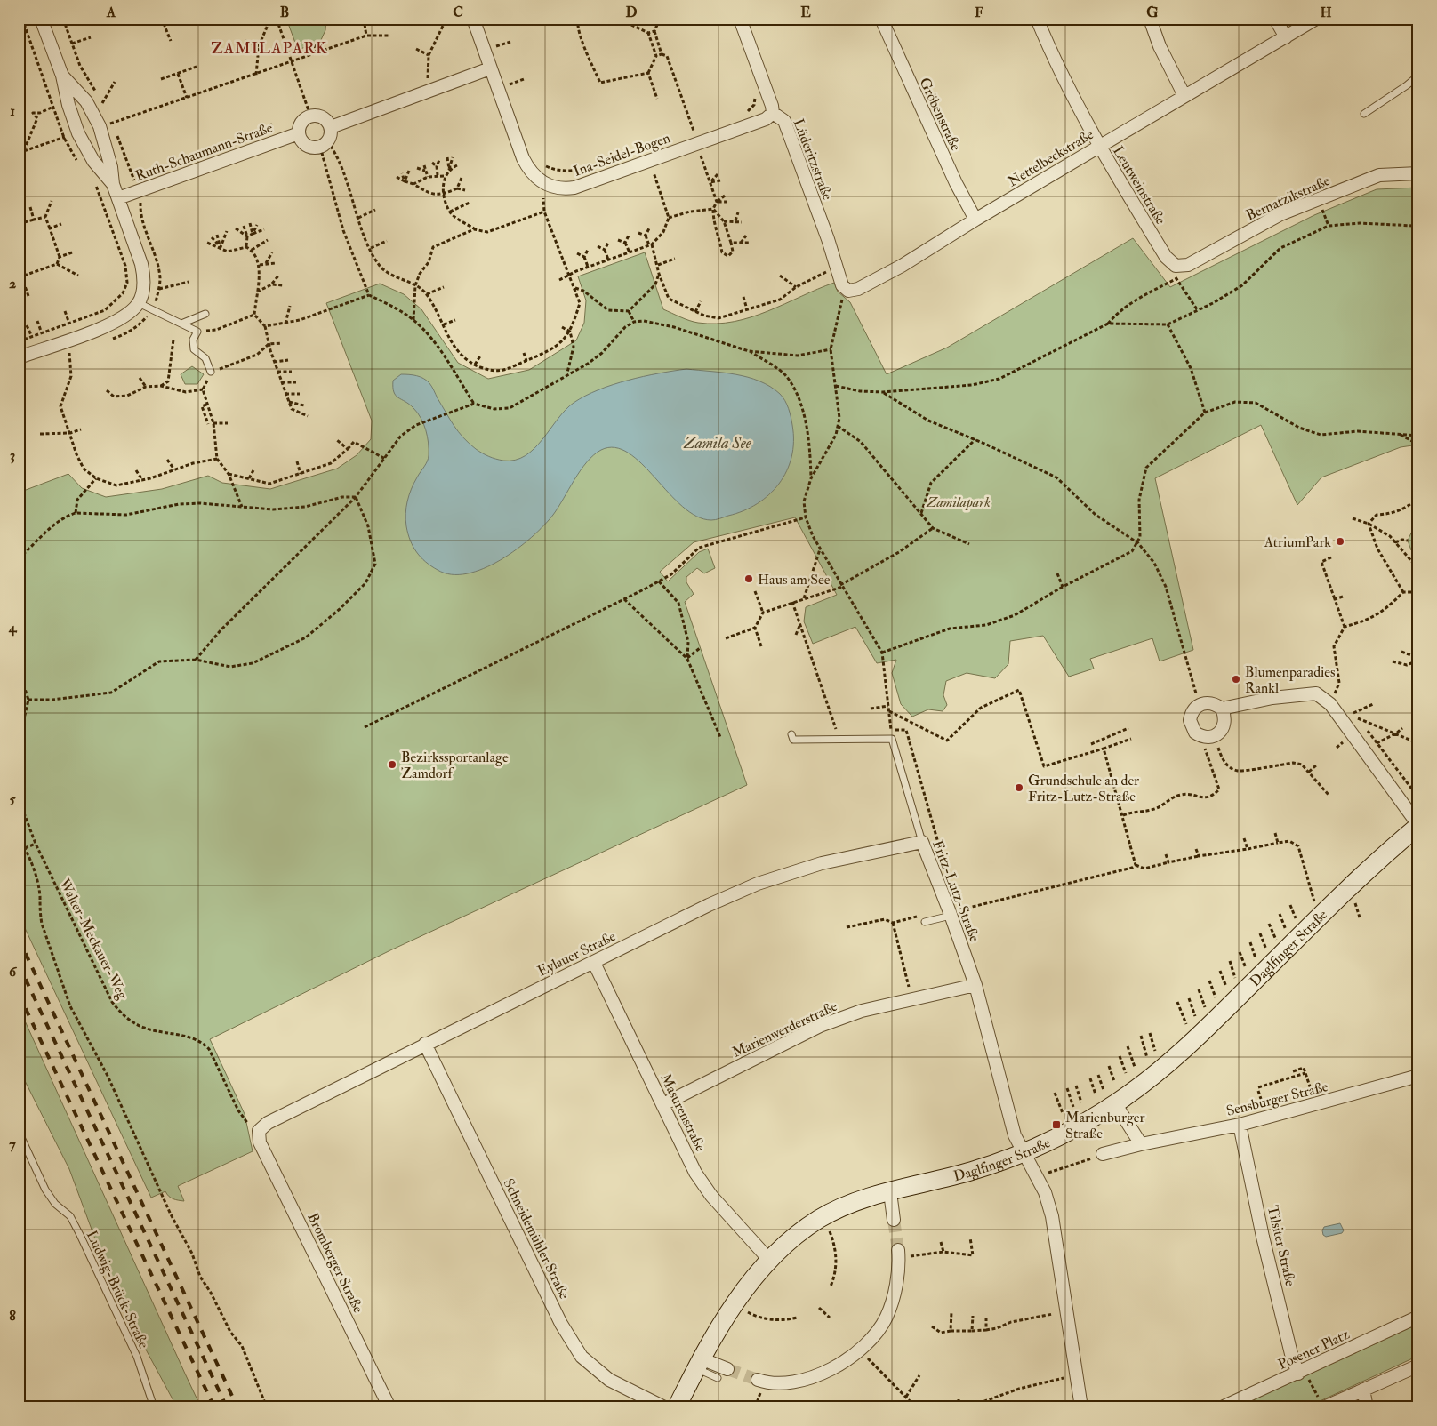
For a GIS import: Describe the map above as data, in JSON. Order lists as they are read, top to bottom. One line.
{"streets":{"street":["Gröbenstraße","Ruth-Schaumann-Straße","Ina-Seidel-Bogen","Nettelbeckstraße","Lüderitzstraße","Leutweinstraße","Bernatzikstraße","Fritz-Lutz-Straße","Daglfinger Straße","Eylauer Straße","Marienwerderstraße","Sensburger Straße","Masurenstraße","Schneidemühler Straße","Tilsiter Straße","Bromberger Straße","Posener Platz"],"lane":["Ludwig-Brück-Straße"],"path":["Walter-Meckauer-Weg"]},"crossings":[["Gröbenstraße","Nettelbeckstraße"],["Ina-Seidel-Bogen","Lüderitzstraße"],["Nettelbeckstraße","Leutweinstraße"],["Leutweinstraße","Bernatzikstraße"],["Fritz-Lutz-Straße","Daglfinger Straße"],["Fritz-Lutz-Straße","Eylauer Straße"],["Fritz-Lutz-Straße","Marienwerderstraße"],["Walter-Meckauer-Weg","Eylauer Straße"],["Walter-Meckauer-Weg","Bromberger Straße"],["Daglfinger Straße","Masurenstraße"],["Eylauer Straße","Masurenstraße"],["Eylauer Straße","Schneidemühler Straße"],["Eylauer Straße","Bromberger Straße"],["Marienwerderstraße","Masurenstraße"],["Sensburger Straße","Tilsiter Straße"],["Tilsiter Straße","Posener Platz"]],"districts":["ZAMILAPARK"],"water":["Zamila See"],"parks":["Zamilapark"],"places":{"other":["AtriumPark","Haus am See","Blumenparadies Rankl","Bezirkssportanlage Zamdorf","Grundschule an der Fritz-Lutz-Straße"],"transit":["Marienburger Straße"]},"grid":{"columns":["A","B","C","D","E","F","G","H"],"rows":["1","2","3","4","5","6","7","8"]}}
